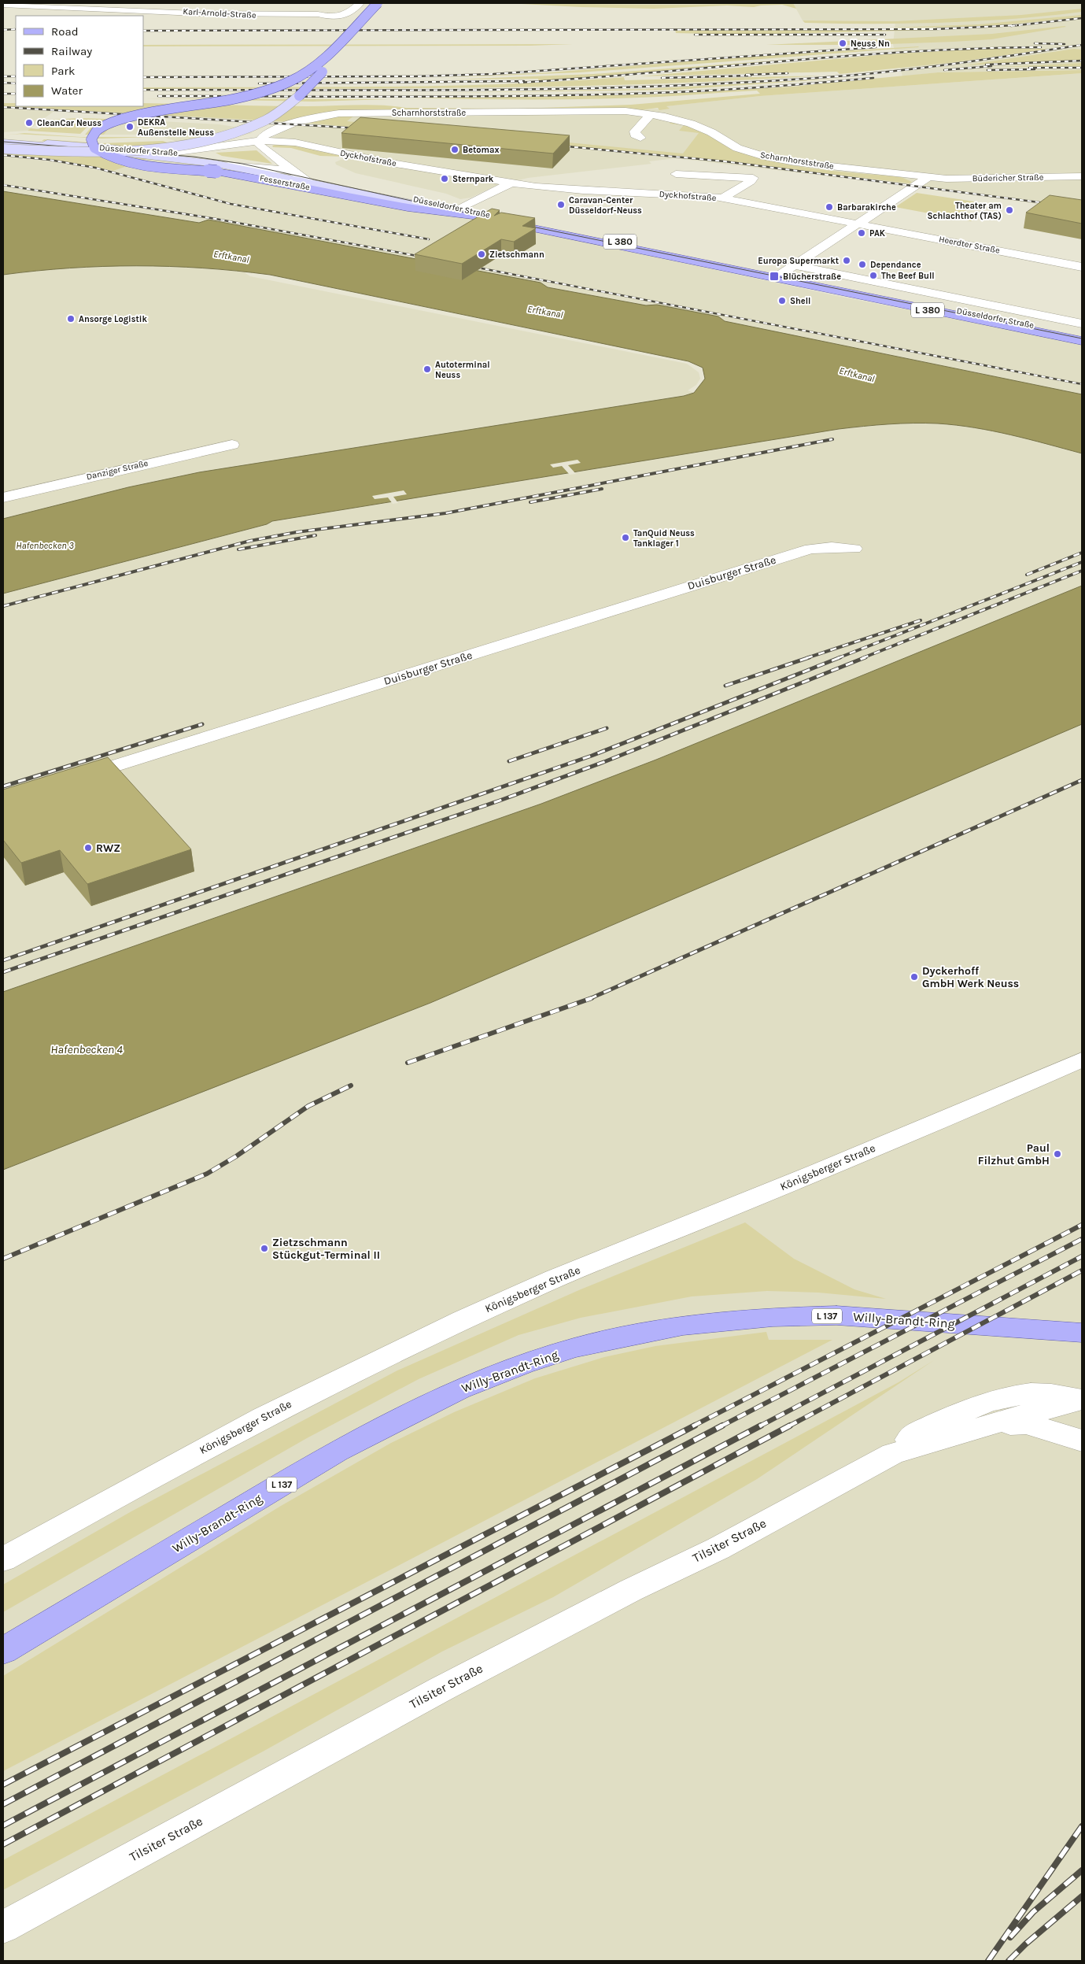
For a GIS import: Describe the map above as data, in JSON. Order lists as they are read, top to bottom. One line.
{"streets":{"main road":["Düsseldorfer Straße","Fesserstraße","L 380","L 137","Willy-Brandt-Ring"],"street":["Karl-Arnold-Straße","Scharnhorststraße","Dyckhofstraße","Büdericher Straße","Heerdter Straße","Danziger Straße","Duisburger Straße","Königsberger Straße","Tilsiter Straße"]},"crossings":[["Scharnhorststraße","Dyckhofstraße"],["Scharnhorststraße","Büdericher Straße"],["Düsseldorfer Straße","Dyckhofstraße"],["Düsseldorfer Straße","Fesserstraße"],["Dyckhofstraße","Heerdter Straße"]],"water":["Erftkanal","Hafenbecken 3","Hafenbecken 4"],"places":{"other":["Neuss Nn","CleanCar Neuss","DEKRA Außenstelle Neuss","Betomax","Sternpark","Caravan-Center Düsseldorf-Neuss","Barbarakirche","Theater am Schlachthof (TAS)","PAK","Zietschmann","Europa Supermarkt","Dependance","The Beef Bull","Shell","Ansorge Logistik","Autoterminal Neuss","TanQuid Neuss Tanklager 1","RWZ","Dyckerhoff GmbH Werk Neuss","Paul Filzhut GmbH","Zietzschmann Stückgut-Terminal II"],"transit":["Blücherstraße"]},"legend":["Road","Railway","Park","Water"]}
